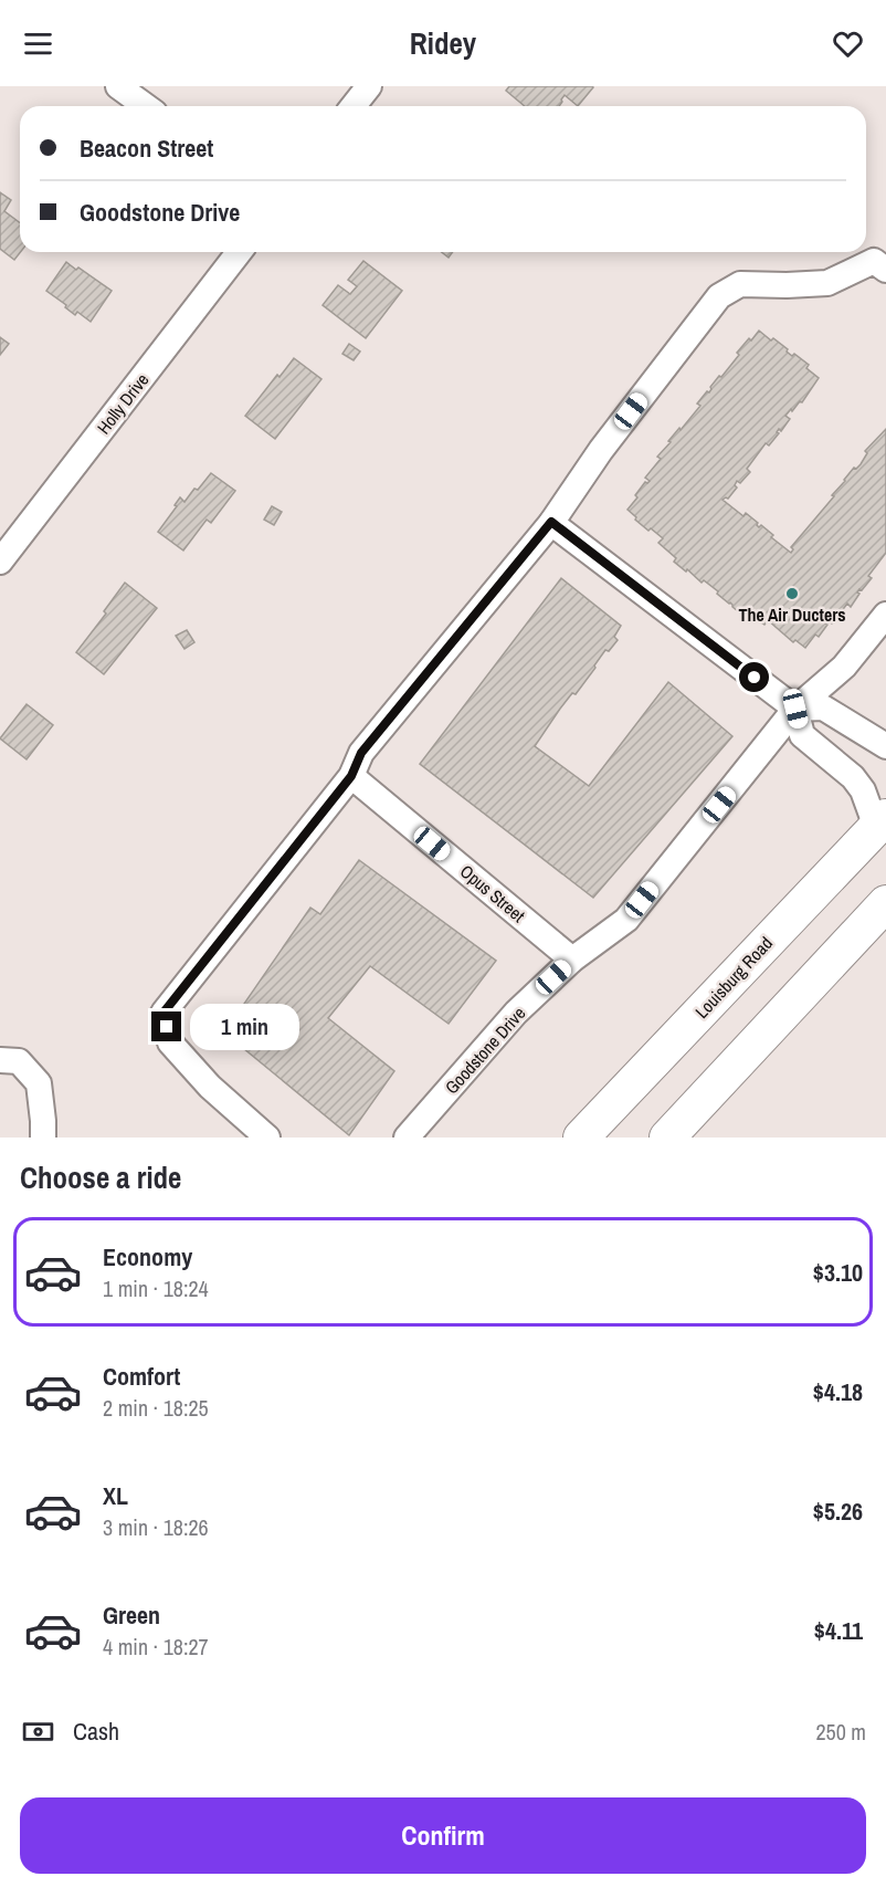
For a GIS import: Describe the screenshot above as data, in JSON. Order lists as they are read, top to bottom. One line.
{"streets":{"highway":["Louisburg Road"],"street":["Holly Drive","Opus Street","Goodstone Drive"]},"crossings":[["Opus Street","Goodstone Drive"]],"places":["The Air Ducters"],"page":{"header":"Ridey","banner":["Beacon Street","Goodstone Drive"],"bubble":"1 min","heading":"Choose a ride","list":[{"name":"Economy","note":"1 min · 18:24","value":"$3.10"},{"name":"Comfort","note":"2 min · 18:25","value":"$4.18"},{"name":"XL","note":"3 min · 18:26","value":"$5.26"},{"name":"Green","note":"4 min · 18:27","value":"$4.11"}],"pay":["Cash","250 m"],"buttons":"Confirm"}}
